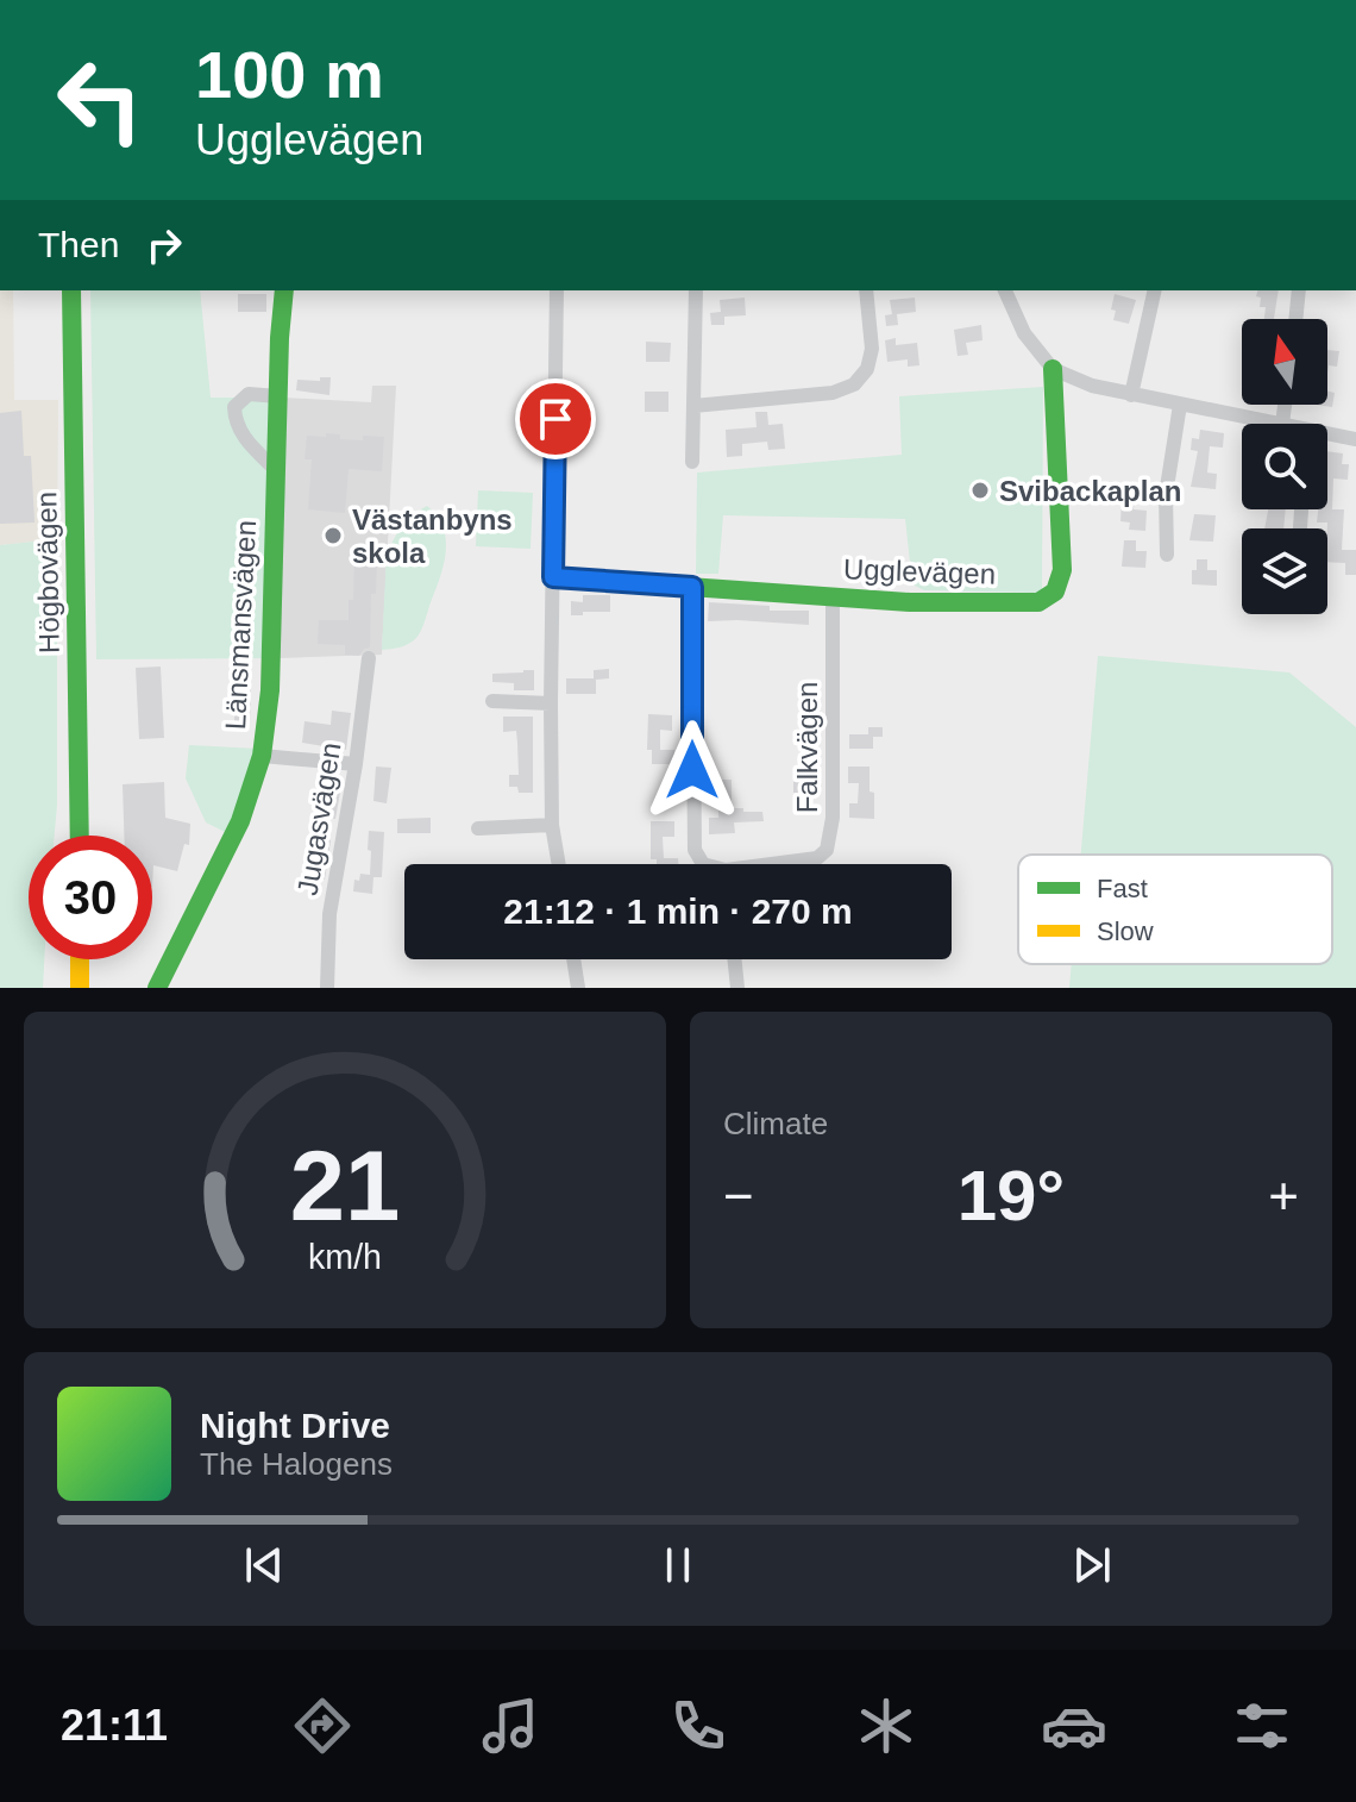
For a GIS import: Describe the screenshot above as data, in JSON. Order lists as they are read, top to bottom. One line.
{"streets":{"street":["Ugglevägen","Högbovägen","Länsmansvägen","Falkvägen","Jugasvägen"]},"crossings":[["Ugglevägen","Falkvägen"]],"places":["Svibackaplan","Västanbyns skola"],"legend":["Fast","Slow"],"north":"top","page":{"turn":["100 m","Ugglevägen"],"then":"Then","limit":"30","trip":"21:12 · 1 min · 270 m","tile":"Climate","heat":["−","19°","+"],"song":["Night Drive","The Halogens"],"tabs":"21:11","gauge":["21","km/h"]}}
